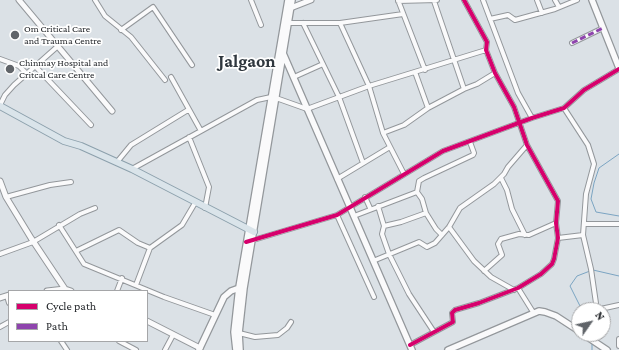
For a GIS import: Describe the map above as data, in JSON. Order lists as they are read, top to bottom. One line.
{"districts":["Jalgaon"],"places":["Om Critical Care and Trauma Centre","Chinmay Hospital and Critcal Care Centre"],"legend":["Cycle path","Path"],"north":"top right"}
